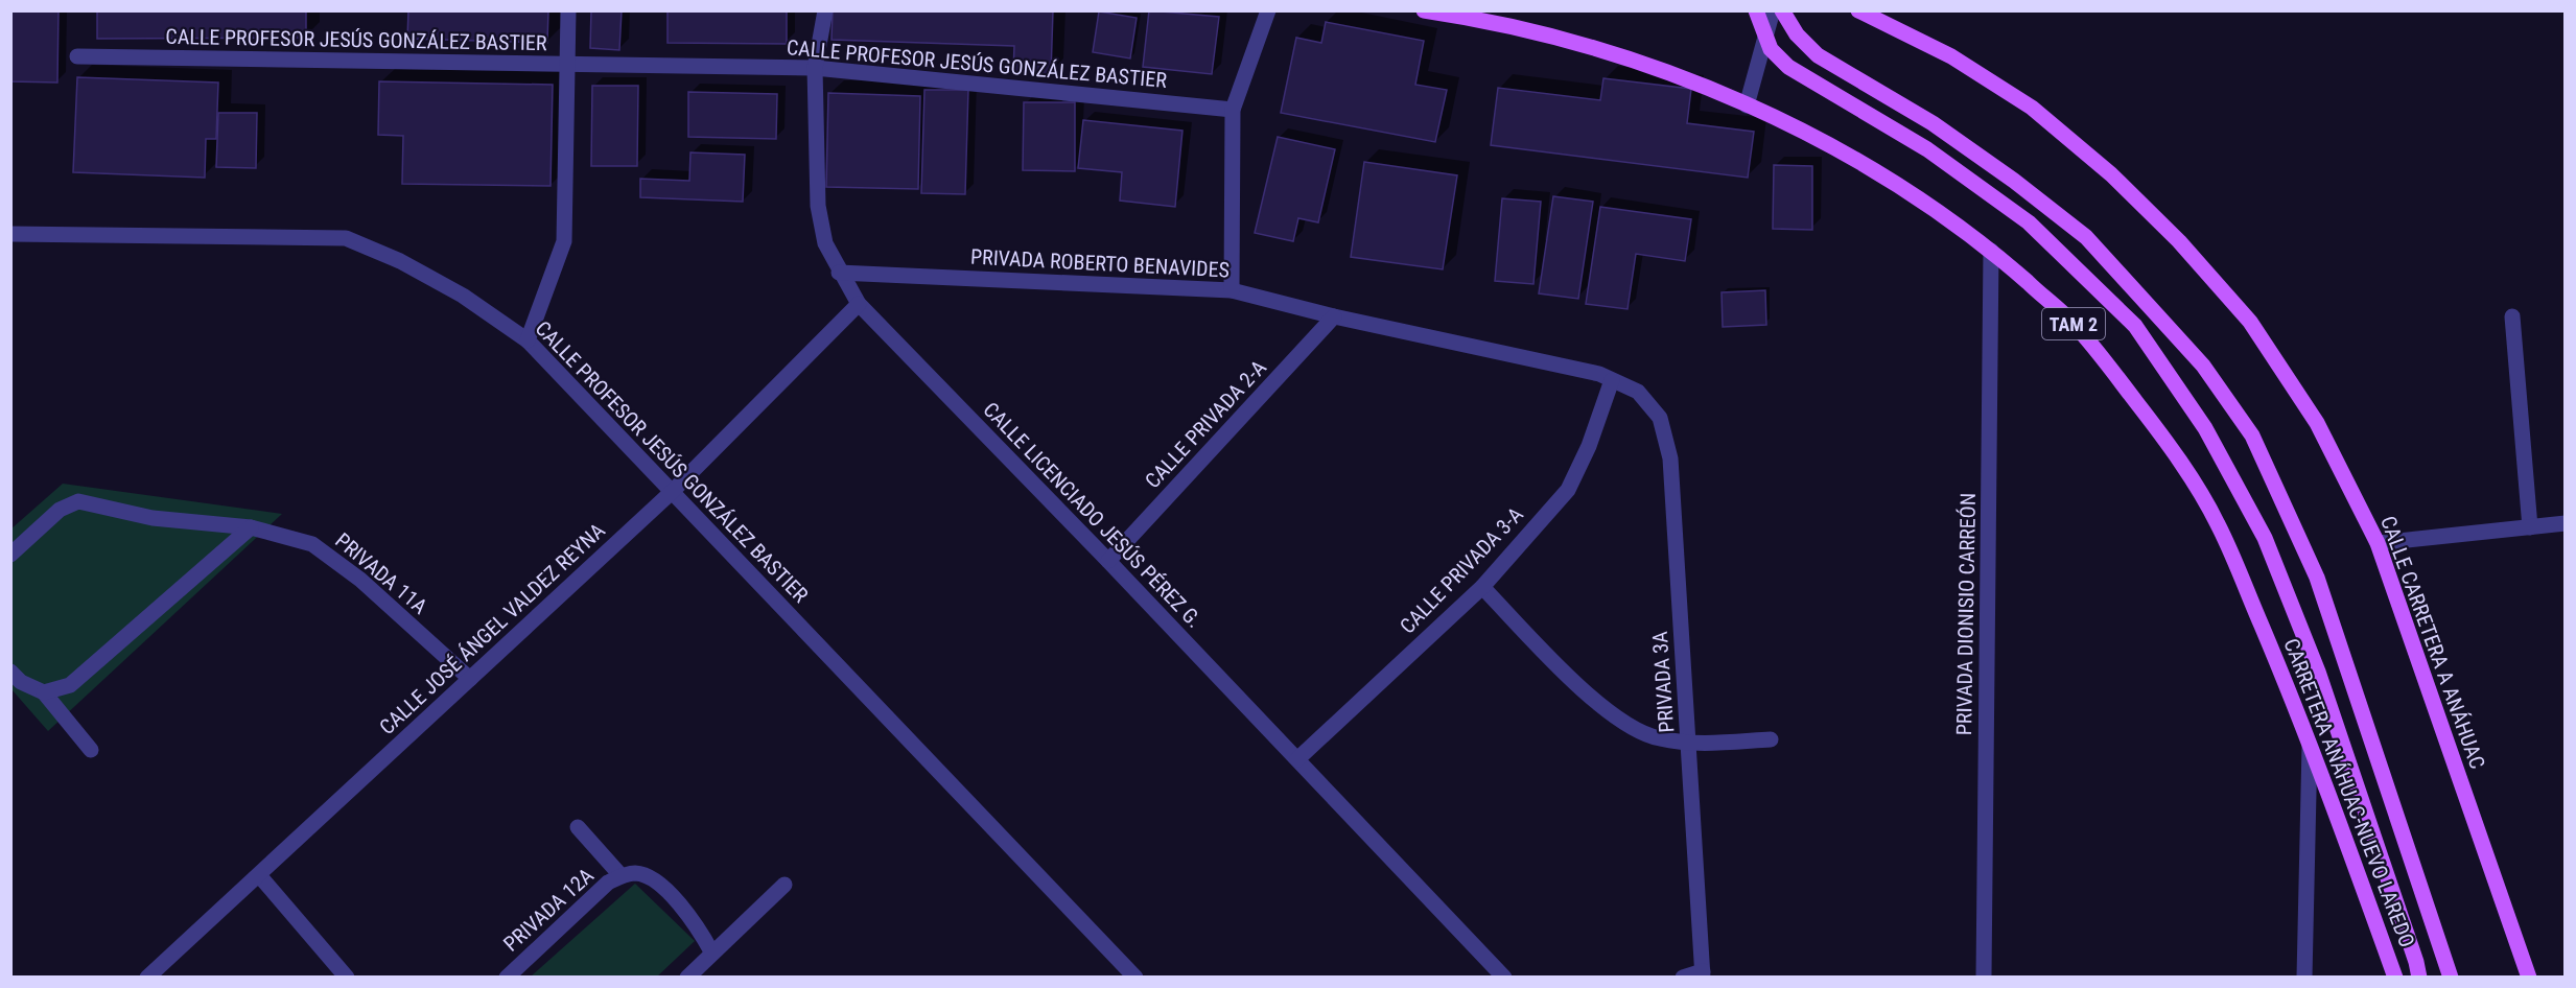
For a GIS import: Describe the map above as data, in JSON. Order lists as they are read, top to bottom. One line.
{"streets":{"main road":["TAM 2","CALLE CARRETERA A ANÁHUAC","CARRETERA ANÁHUAC-NUEVO LAREDO"],"street":["CALLE PROFESOR JESÚS GONZÁLEZ BASTIER","PRIVADA ROBERTO BENAVIDES","CALLE PRIVADA 2-A","CALLE LICENCIADO JESÚS PÉREZ G.","CALLE PRIVADA 3-A","PRIVADA 11A","PRIVADA DIONISIO CARREÓN","CALLE JOSÉ ÁNGEL VALDEZ REYNA","PRIVADA 3A","PRIVADA 12A"]},"crossings":[["CALLE PROFESOR JESÚS GONZÁLEZ BASTIER","CALLE LICENCIADO JESÚS PÉREZ G."],["CALLE PROFESOR JESÚS GONZÁLEZ BASTIER","CALLE JOSÉ ÁNGEL VALDEZ REYNA"],["PRIVADA ROBERTO BENAVIDES","CALLE PRIVADA 2-A"],["PRIVADA ROBERTO BENAVIDES","CALLE LICENCIADO JESÚS PÉREZ G."],["PRIVADA ROBERTO BENAVIDES","CALLE PRIVADA 3-A"],["PRIVADA ROBERTO BENAVIDES","PRIVADA 3A"],["CALLE PRIVADA 2-A","CALLE LICENCIADO JESÚS PÉREZ G."],["CALLE LICENCIADO JESÚS PÉREZ G.","CALLE PRIVADA 3-A"],["CALLE LICENCIADO JESÚS PÉREZ G.","CALLE JOSÉ ÁNGEL VALDEZ REYNA"],["CALLE PRIVADA 3-A","PRIVADA 3A"],["PRIVADA 11A","CALLE JOSÉ ÁNGEL VALDEZ REYNA"],["PRIVADA DIONISIO CARREÓN","CARRETERA ANÁHUAC-NUEVO LAREDO"]]}
